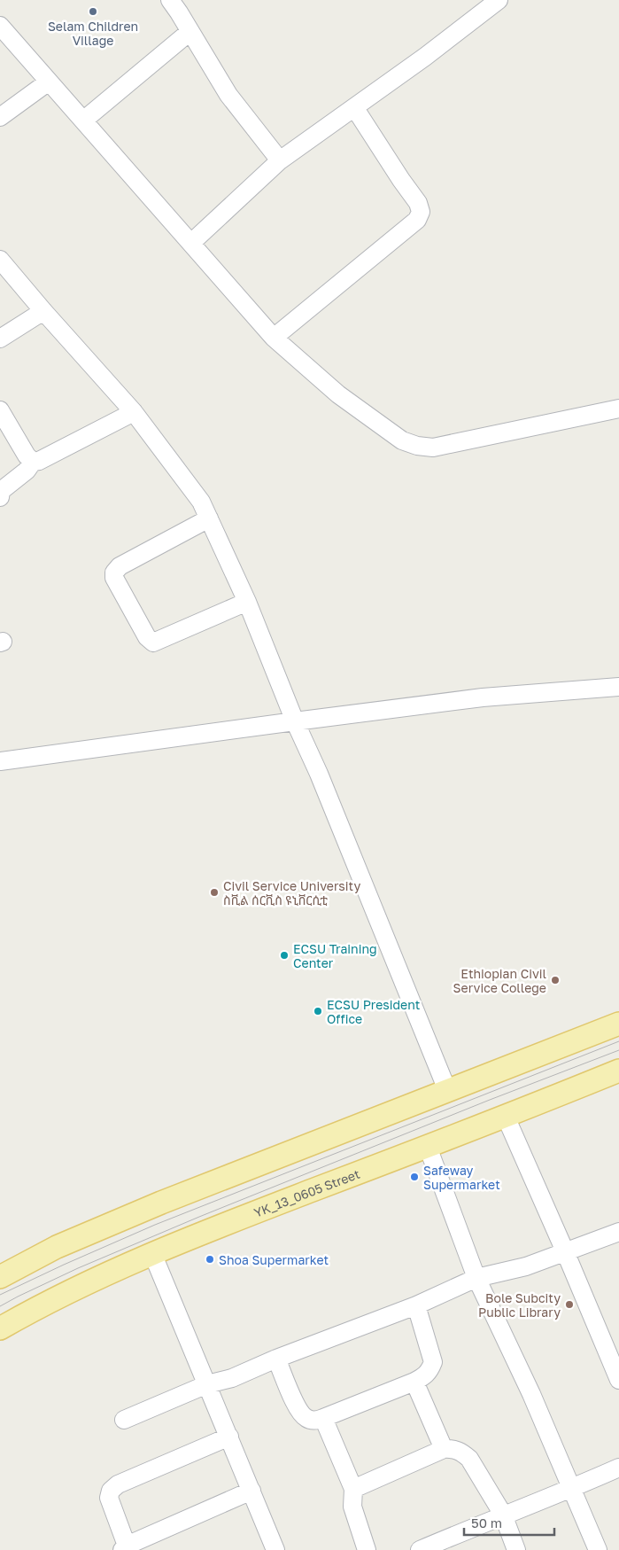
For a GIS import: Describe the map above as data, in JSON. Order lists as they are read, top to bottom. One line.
{"streets":{"main road":["YK_13_0605 Street"]},"places":["Selam Children Village","Civil Service University ስቪል ሰርቪስ ዩኒቨርሲቲ","ECSU Training Center","Ethiopian Civil Service College","ECSU President Office","Safeway Supermarket","Shoa Supermarket","Bole Subcity Public Library"],"scale_bar":"50 m"}
